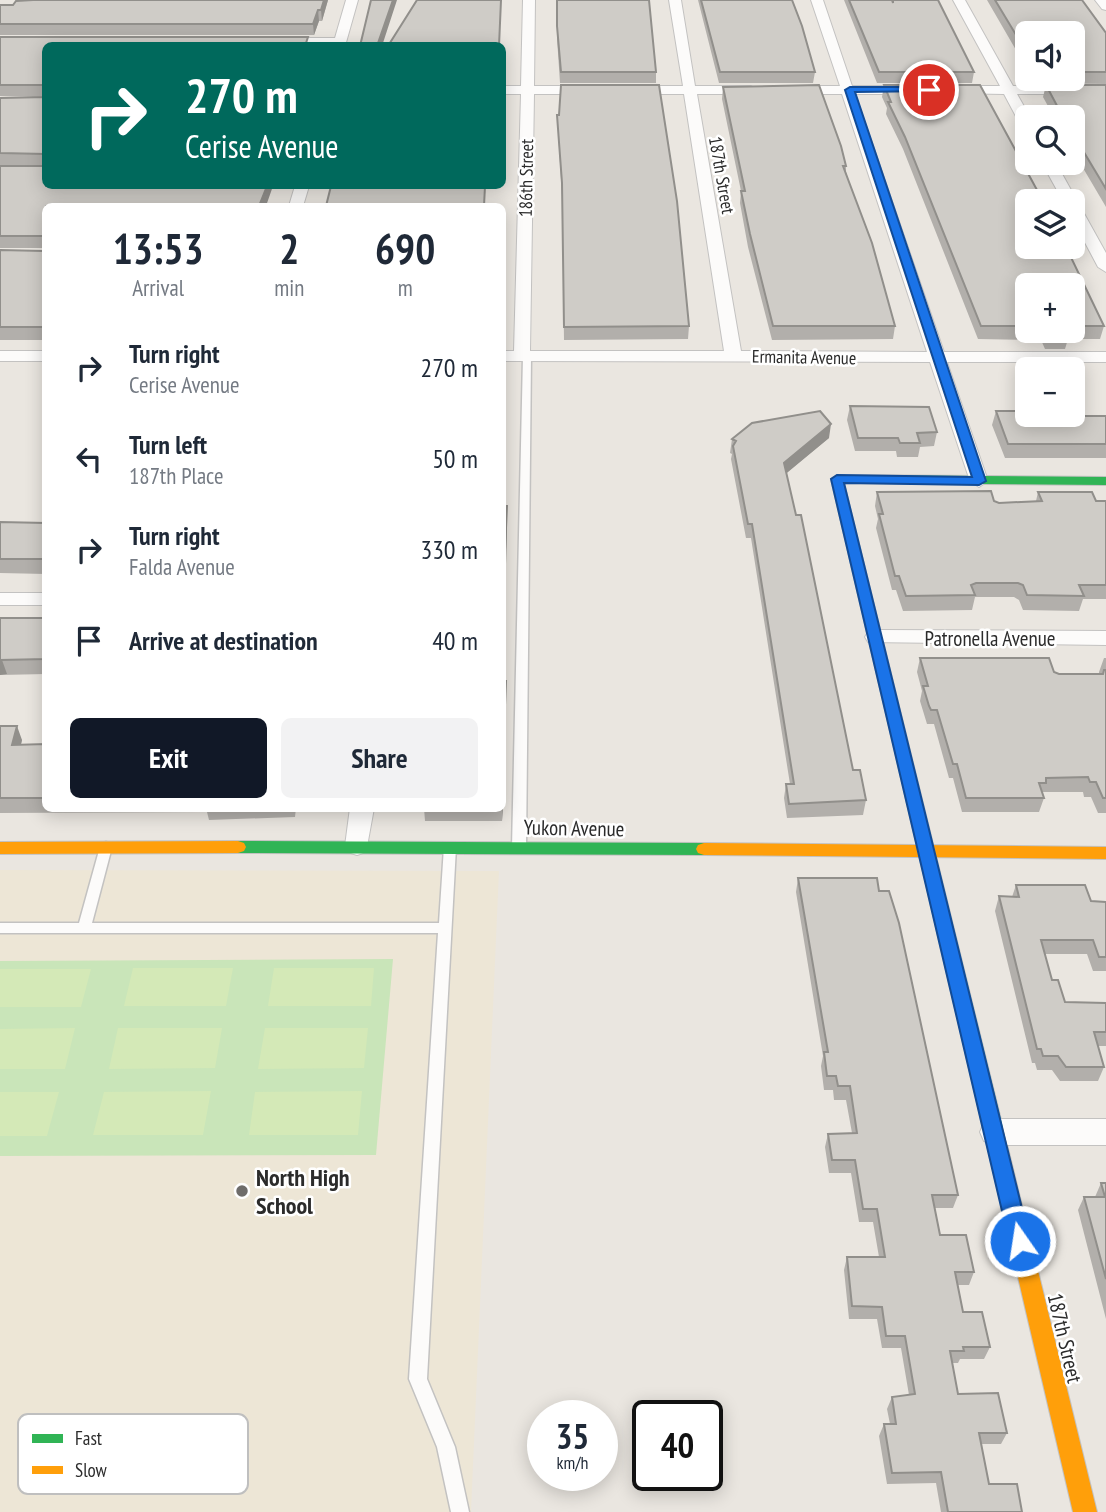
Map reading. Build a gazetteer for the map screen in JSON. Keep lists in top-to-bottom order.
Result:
{
  "streets": {
    "street": [
      "187th Street",
      "186th Street",
      "Ermanita Avenue",
      "Patronella Avenue",
      "Yukon Avenue"
    ]
  },
  "crossings": [
    ["187th Street", "Ermanita Avenue"],
    ["187th Street", "Patronella Avenue"],
    ["187th Street", "Yukon Avenue"],
    ["186th Street", "Ermanita Avenue"]
  ],
  "places": ["North High School"],
  "legend": ["Fast", "Slow"],
  "page": {
    "map_buttons": ["+", "−"],
    "turn": ["270 m", "Cerise Avenue"],
    "eta": [
      "13:53",
      "Arrival",
      "2",
      "min",
      "690",
      "m"
    ],
    "list": [
      {
        "name": "Turn right",
        "note": "Cerise Avenue",
        "value": "270 m"
      },
      {
        "name": "Turn left",
        "note": "187th Place",
        "value": "50 m"
      },
      {
        "name": "Turn right",
        "note": "Falda Avenue",
        "value": "330 m"
      },
      {
        "name": "Arrive at destination",
        "value": "40 m"
      }
    ],
    "buttons": ["Exit", "Share"],
    "speed": "35 km/h",
    "limit": "40"
  }
}
